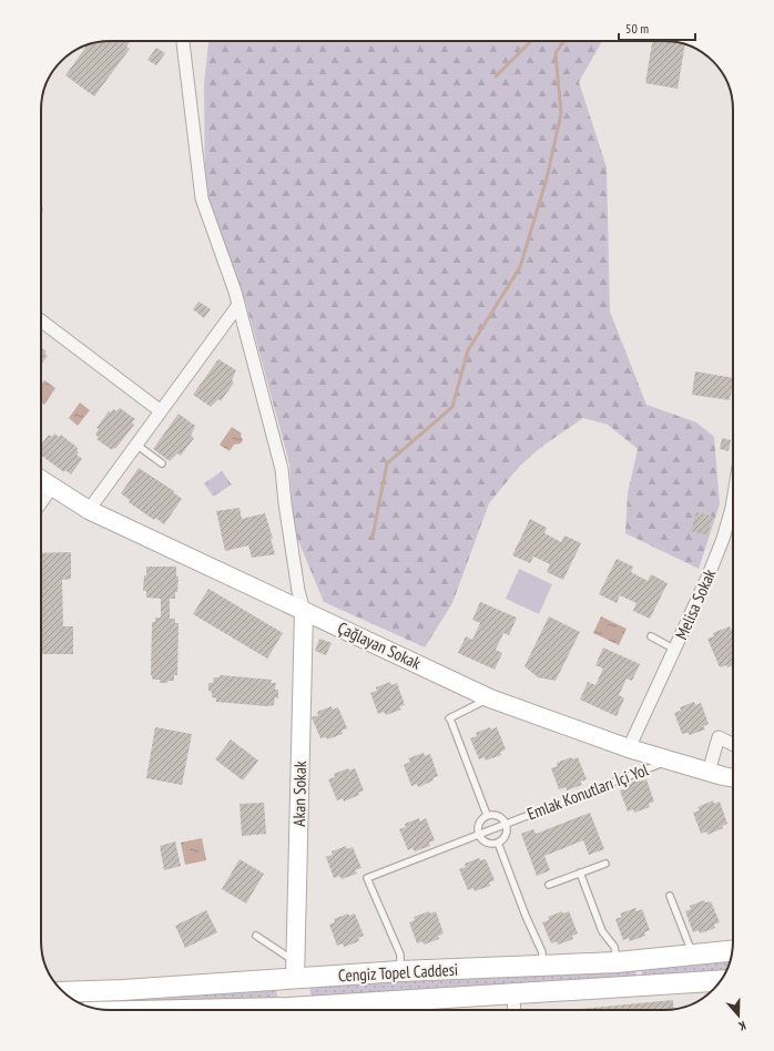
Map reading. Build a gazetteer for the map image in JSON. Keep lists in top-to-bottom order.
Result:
{
  "streets": {
    "main road": ["Cengiz Topel Caddesi"],
    "street": ["Melisa Sokak", "Çağlayan Sokak", "Akan Sokak"],
    "lane": ["Emlak Konutları İçi Yol"]
  },
  "crossings": [
    ["Melisa Sokak", "Çağlayan Sokak"],
    ["Çağlayan Sokak", "Emlak Konutları İçi Yol"],
    ["Çağlayan Sokak", "Akan Sokak"],
    ["Emlak Konutları İçi Yol", "Cengiz Topel Caddesi"],
    ["Akan Sokak", "Cengiz Topel Caddesi"]
  ],
  "scale_bar": "50 m",
  "north": "bottom"
}
